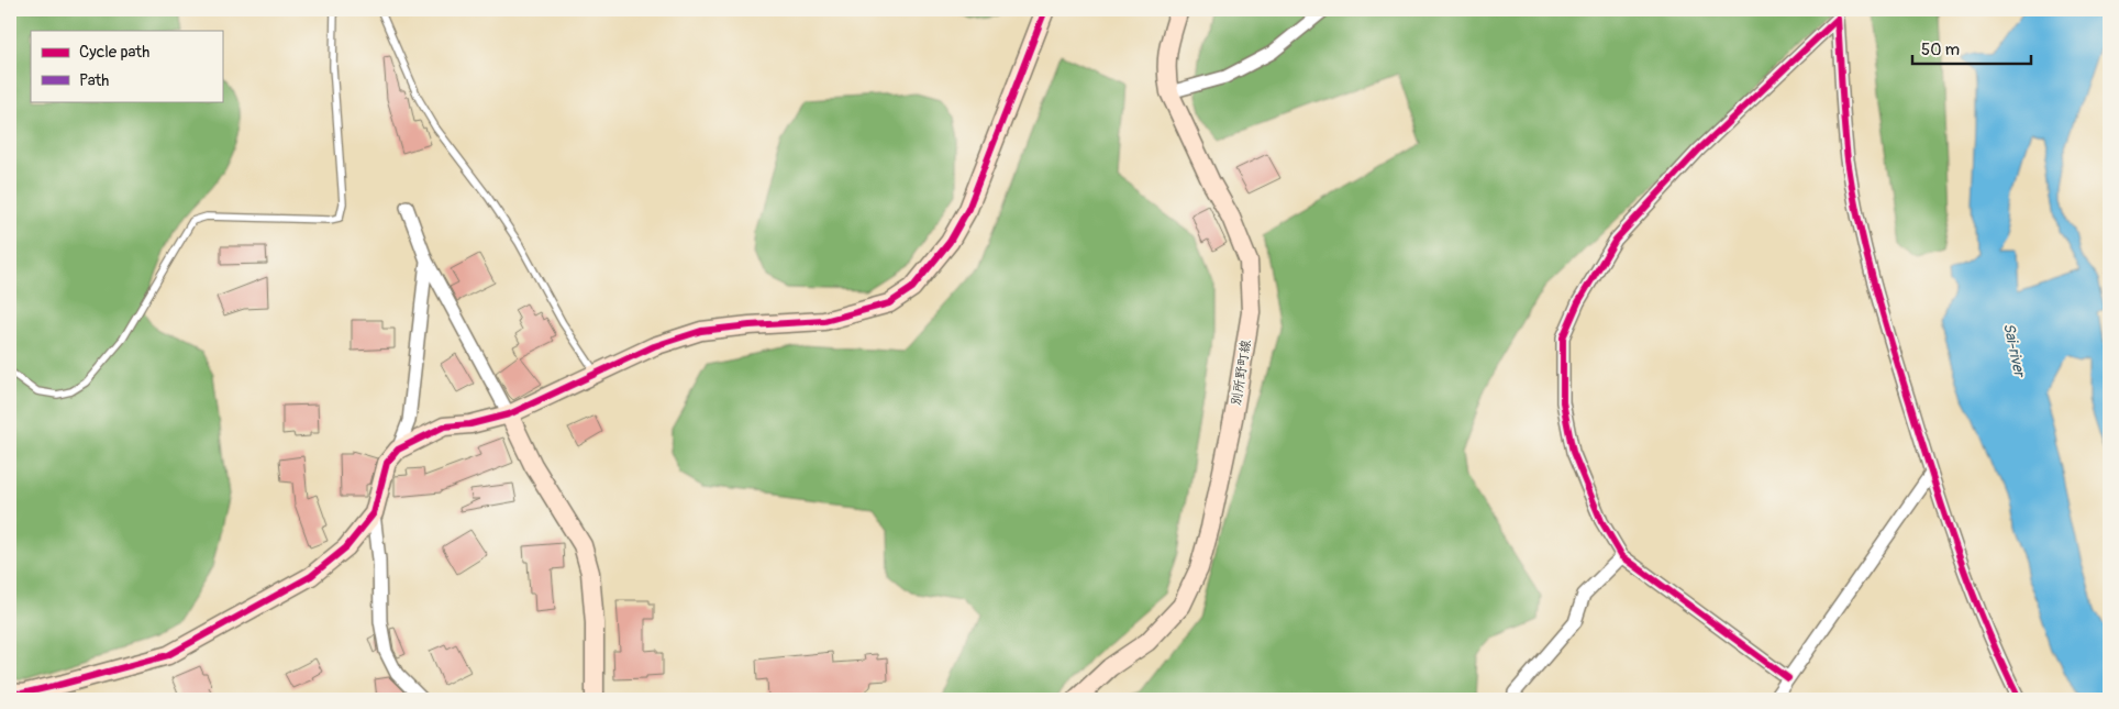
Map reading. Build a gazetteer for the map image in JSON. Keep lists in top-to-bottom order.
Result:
{
  "streets": {
    "street": ["別所野町線"]
  },
  "water": ["Sai-river"],
  "legend": ["Cycle path", "Path"],
  "scale_bar": "50 m"
}
